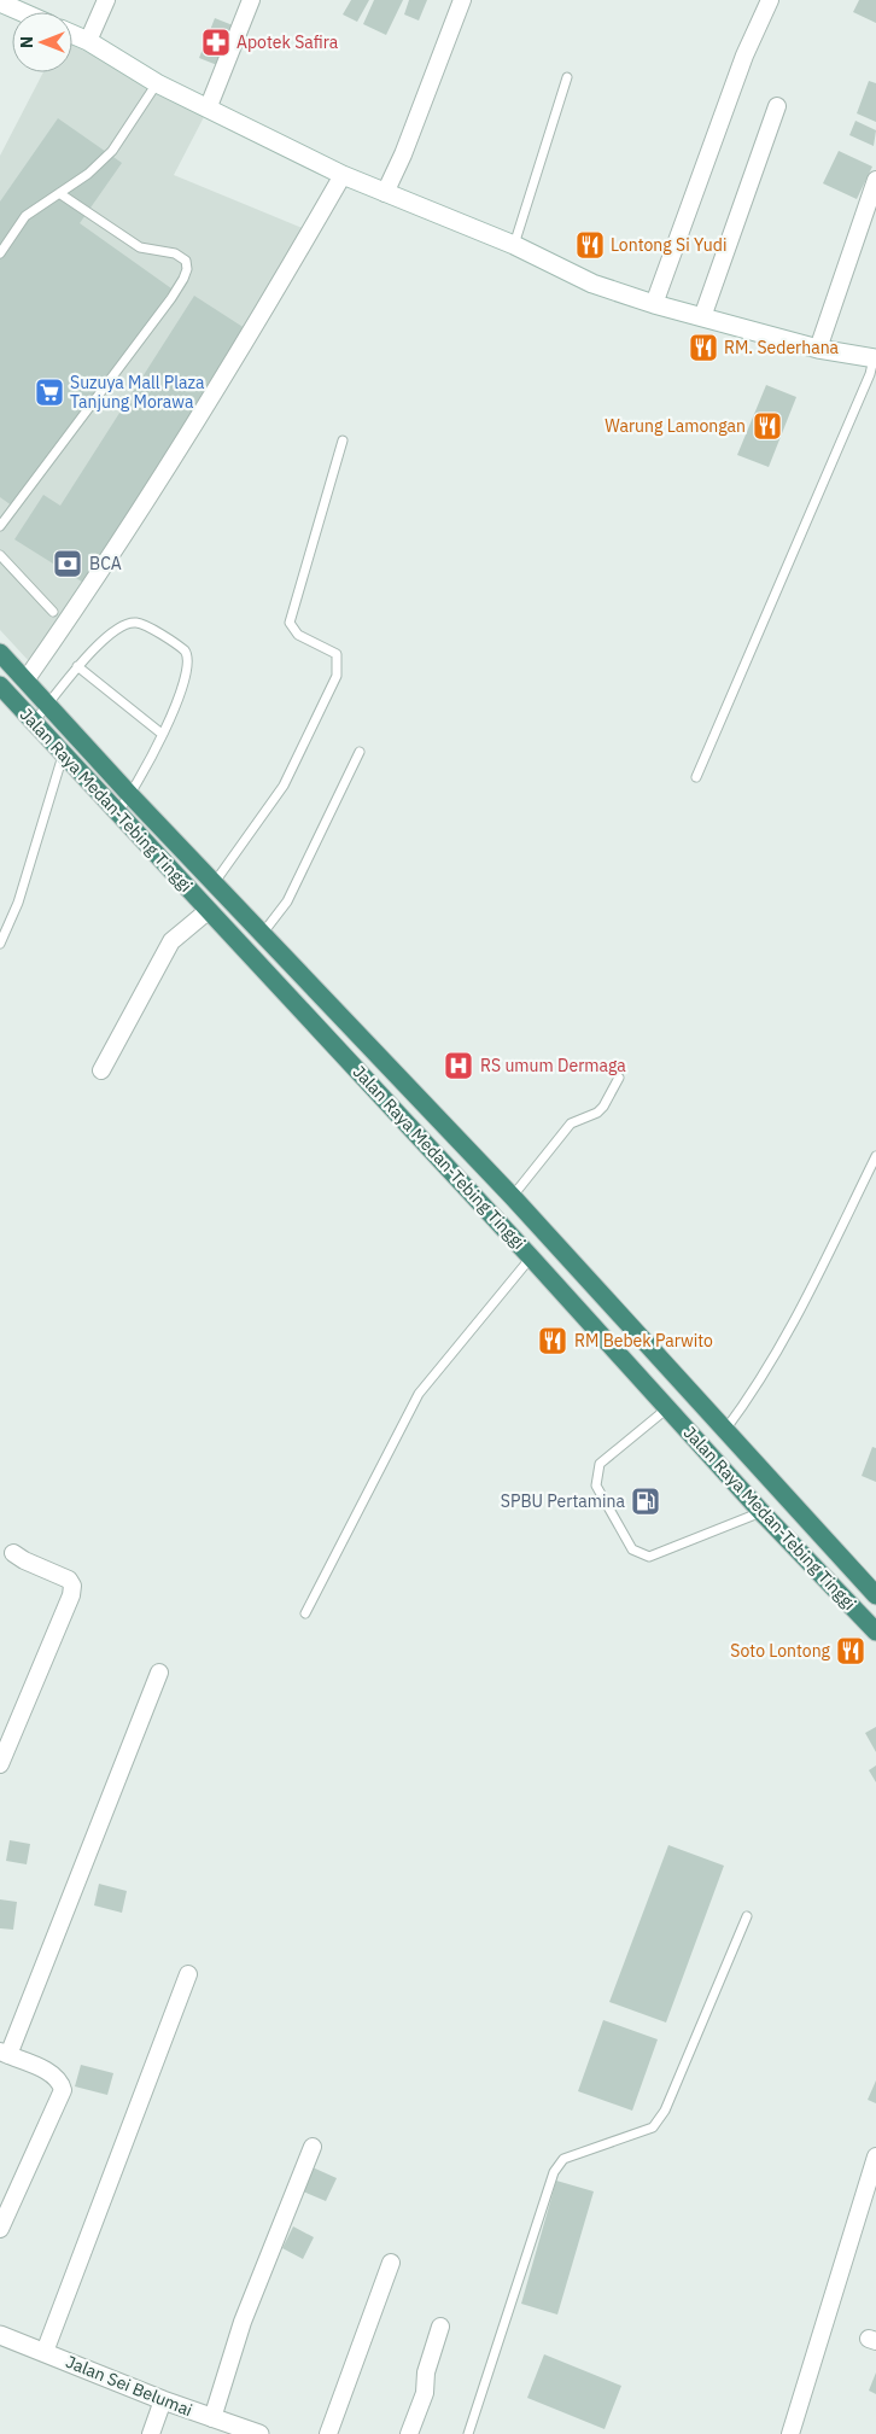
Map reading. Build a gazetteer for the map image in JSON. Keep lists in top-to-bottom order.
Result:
{
  "streets": {
    "highway": ["Jalan Raya Medan-Tebing Tinggi"],
    "main road": ["Jalan Sei Belumai"]
  },
  "places": {
    "pharmacy": ["Apotek Safira"],
    "restaurant": [
      "Lontong Si Yudi",
      "RM. Sederhana",
      "Warung Lamongan",
      "RM Bebek Parwito",
      "Soto Lontong"
    ],
    "supermarket": ["Suzuya Mall Plaza Tanjung Morawa"],
    "bank": ["BCA"],
    "hospital": ["RS umum Dermaga"],
    "fuel station": ["SPBU Pertamina"]
  },
  "north": "left"
}
